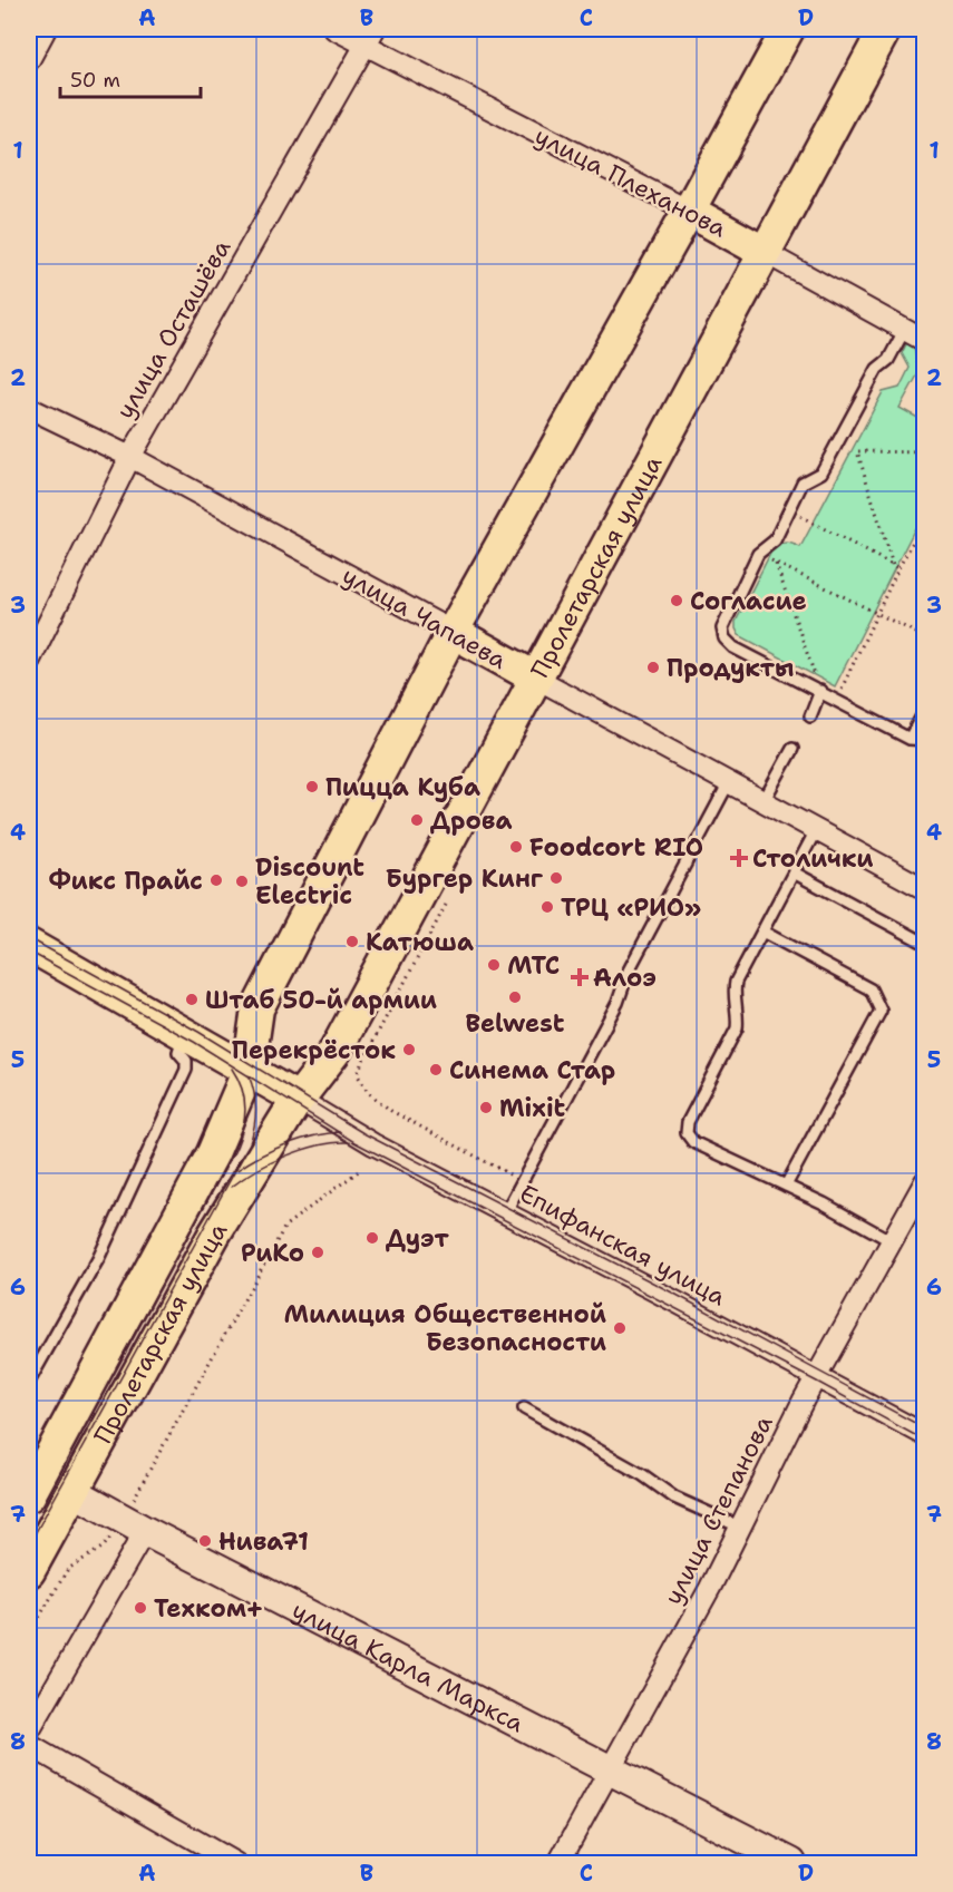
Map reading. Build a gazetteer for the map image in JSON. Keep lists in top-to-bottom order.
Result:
{
  "streets": {
    "main road": [
      "улица Плеханова",
      "Пролетарская улица",
      "улица Чапаева",
      "улица Карла Маркса"
    ],
    "street": ["улица Осташёва", "Епифанская улица", "улица Степанова"]
  },
  "crossings": [
    ["улица Плеханова", "улица Осташёва"],
    ["улица Плеханова", "Пролетарская улица"],
    ["улица Осташёва", "улица Чапаева"],
    ["Пролетарская улица", "улица Чапаева"],
    ["Пролетарская улица", "Епифанская улица"],
    ["Пролетарская улица", "улица Карла Маркса"],
    ["Епифанская улица", "улица Степанова"],
    ["улица Степанова", "улица Карла Маркса"]
  ],
  "places": {
    "other": [
      "Согласие",
      "Продукты",
      "Пицца Куба",
      "Дрова",
      "Foodcort RIO",
      "Бургер Кинг",
      "Фикс Прайс",
      "Discount Electric",
      "ТРЦ «РИО»",
      "Катюша",
      "МТС",
      "Belwest",
      "Штаб 50-й армии",
      "Перекрёсток",
      "Синема Стар",
      "Mixit",
      "Дуэт",
      "РиКо",
      "Милиция Общественной Безопасности",
      "Нива71",
      "Техком+"
    ],
    "health": ["Столички", "Алоэ"]
  },
  "scale_bar": "50 m",
  "grid": {
    "columns": [
      "A",
      "B",
      "C",
      "D"
    ],
    "rows": [
      "1",
      "2",
      "3",
      "4",
      "5",
      "6",
      "7",
      "8"
    ]
  }
}
